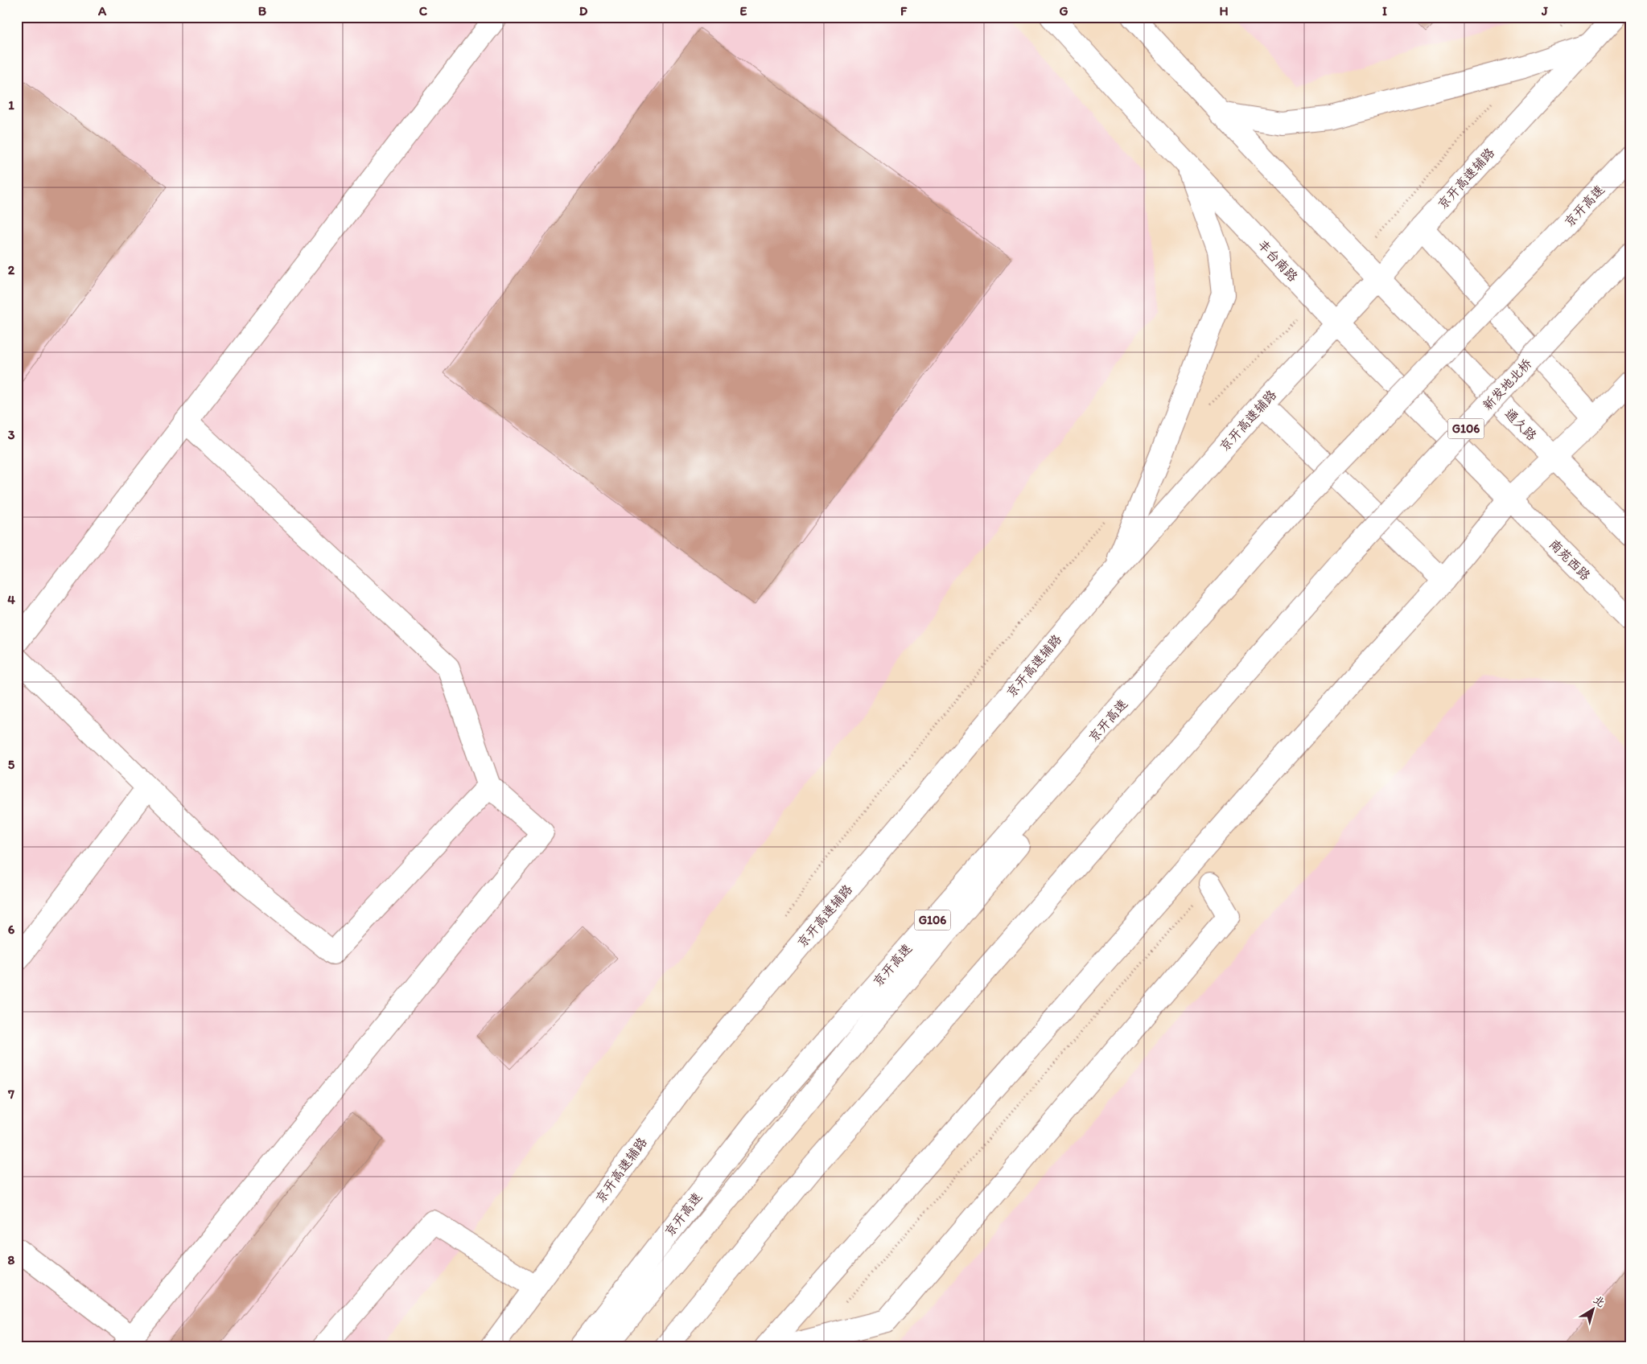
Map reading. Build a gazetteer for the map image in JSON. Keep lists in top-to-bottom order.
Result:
{
  "streets": {
    "main road": [
      "京开高速辅路",
      "京开高速",
      "丰台南路",
      "新发地北桥",
      "通久路",
      "G106",
      "南苑西路"
    ]
  },
  "crossings": [
    ["京开高速辅路", "丰台南路"],
    ["京开高速辅路", "通久路"],
    ["丰台南路", "南苑西路"],
    ["新发地北桥", "G106"]
  ],
  "north": "top right",
  "grid": {
    "columns": [
      "A",
      "B",
      "C",
      "D",
      "E",
      "F",
      "G",
      "H",
      "I",
      "J"
    ],
    "rows": [
      "1",
      "2",
      "3",
      "4",
      "5",
      "6",
      "7",
      "8"
    ]
  }
}
